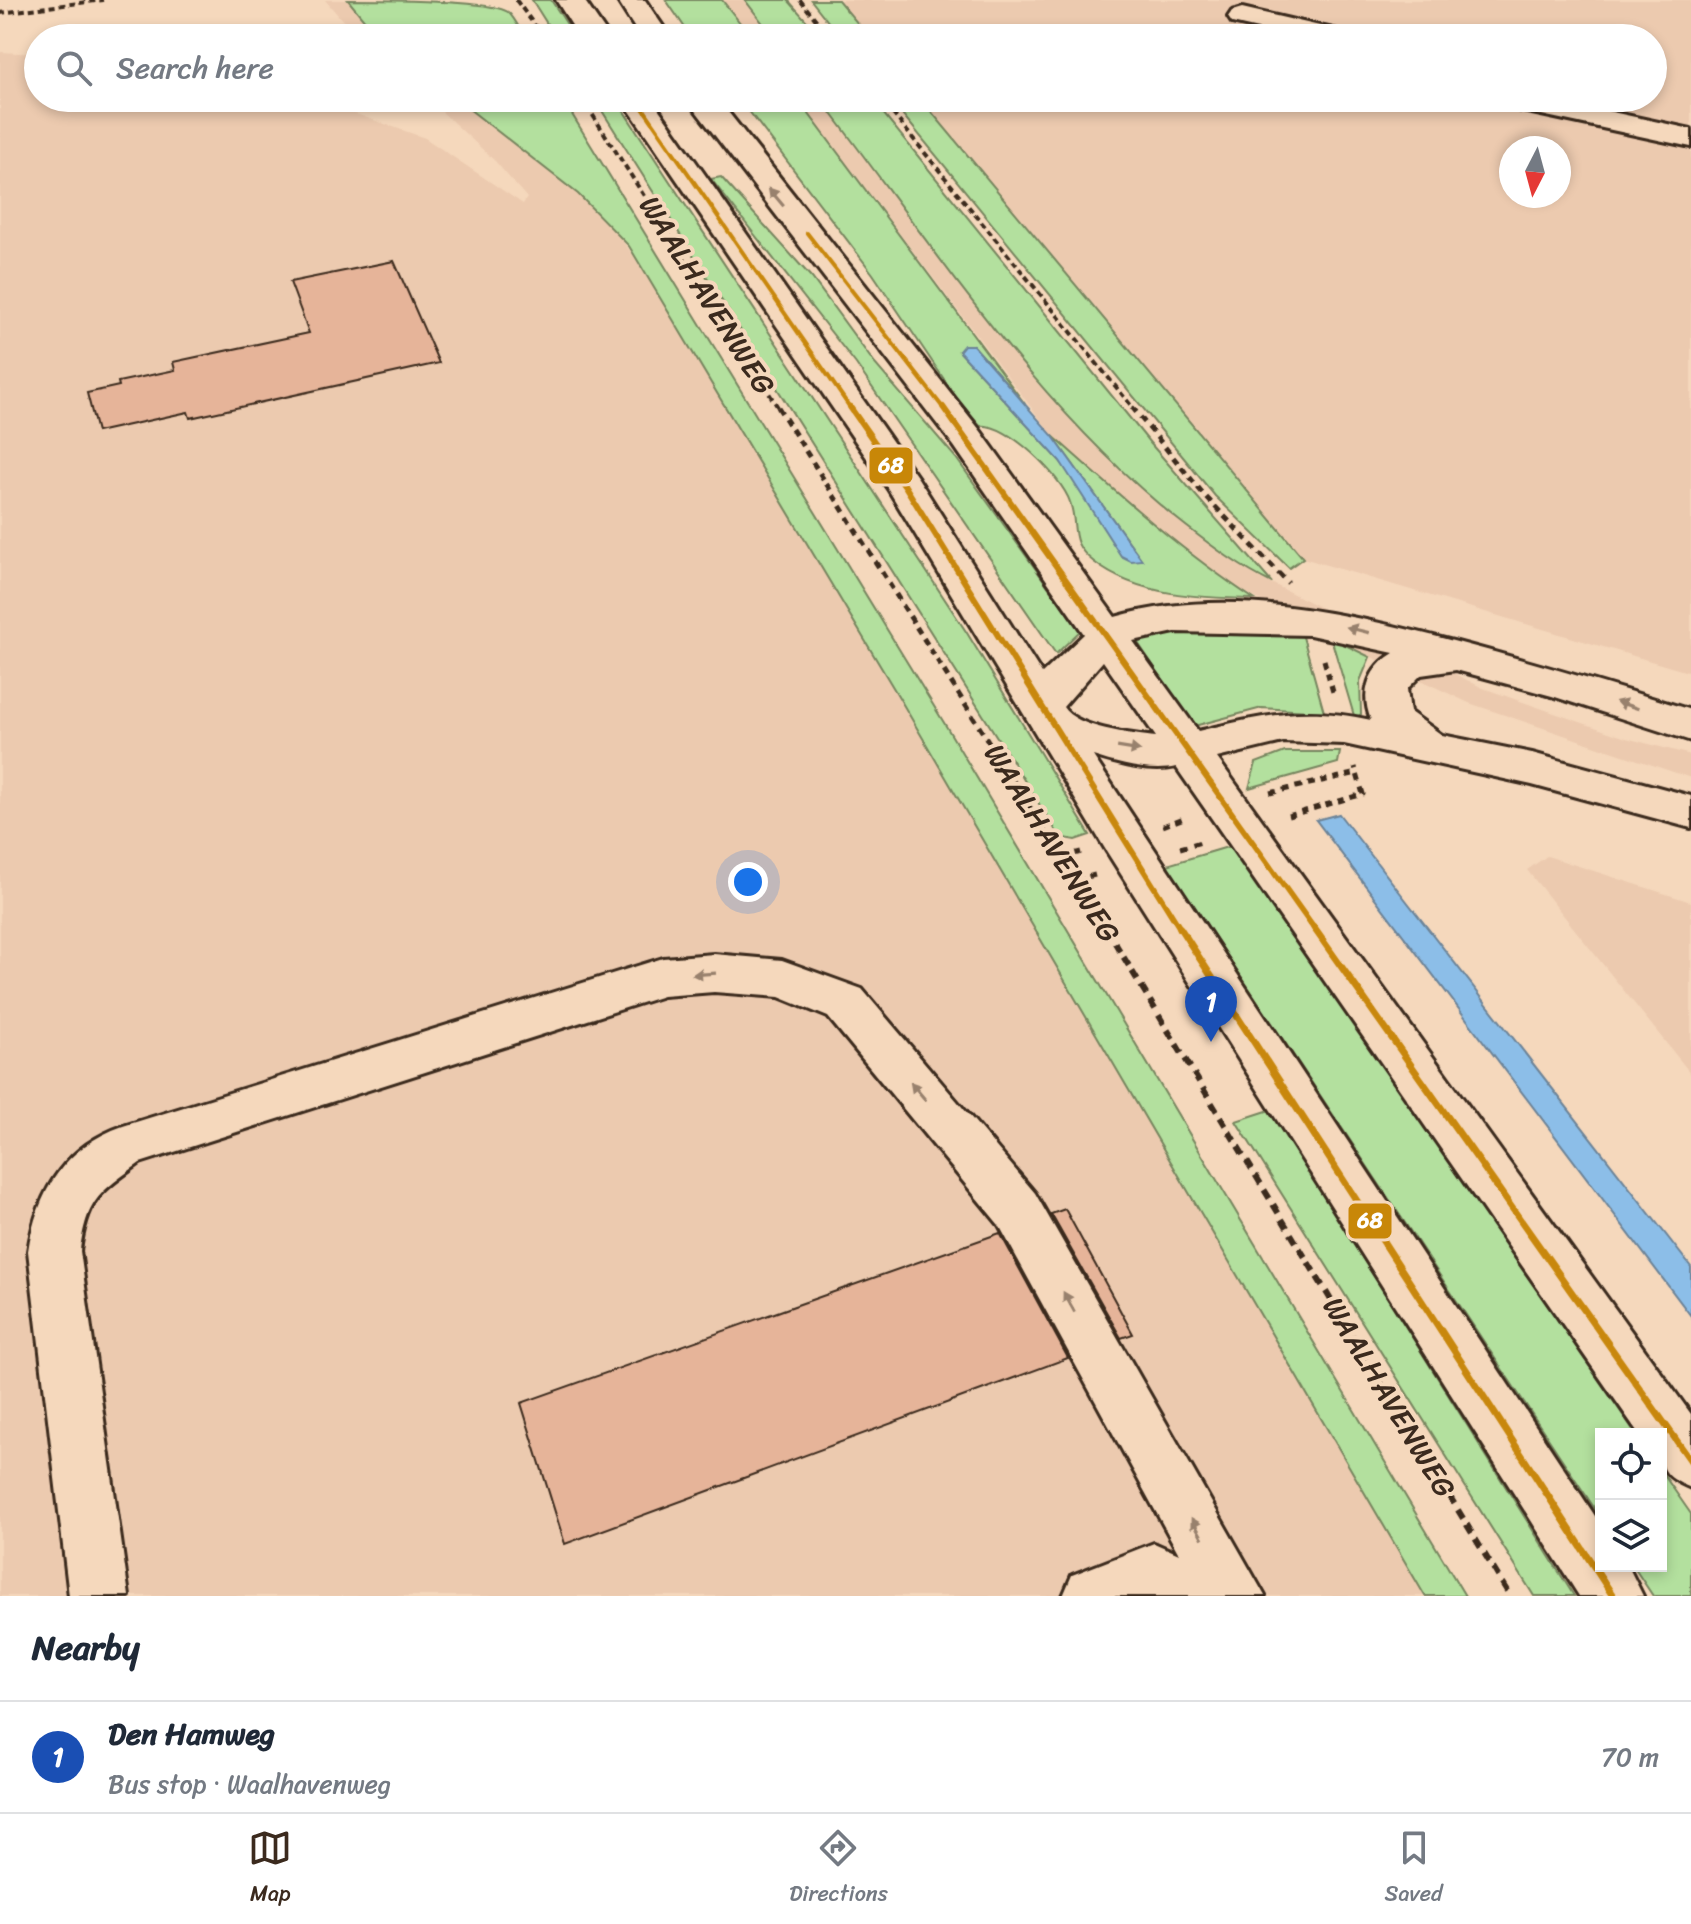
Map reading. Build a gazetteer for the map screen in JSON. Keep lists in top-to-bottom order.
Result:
{
  "streets": {
    "street": ["WAALHAVENWEG"]
  },
  "lines": ["transit line 68"],
  "north": "bottom",
  "page": {
    "search": "Search here",
    "pins": "1",
    "heading": "Nearby",
    "list": [
      {
        "mark": "1",
        "name": "Den Hamweg",
        "note": "Bus stop · Waalhavenweg",
        "value": "70 m"
      }
    ],
    "nav": ["Map", "Directions", "Saved"]
  }
}
